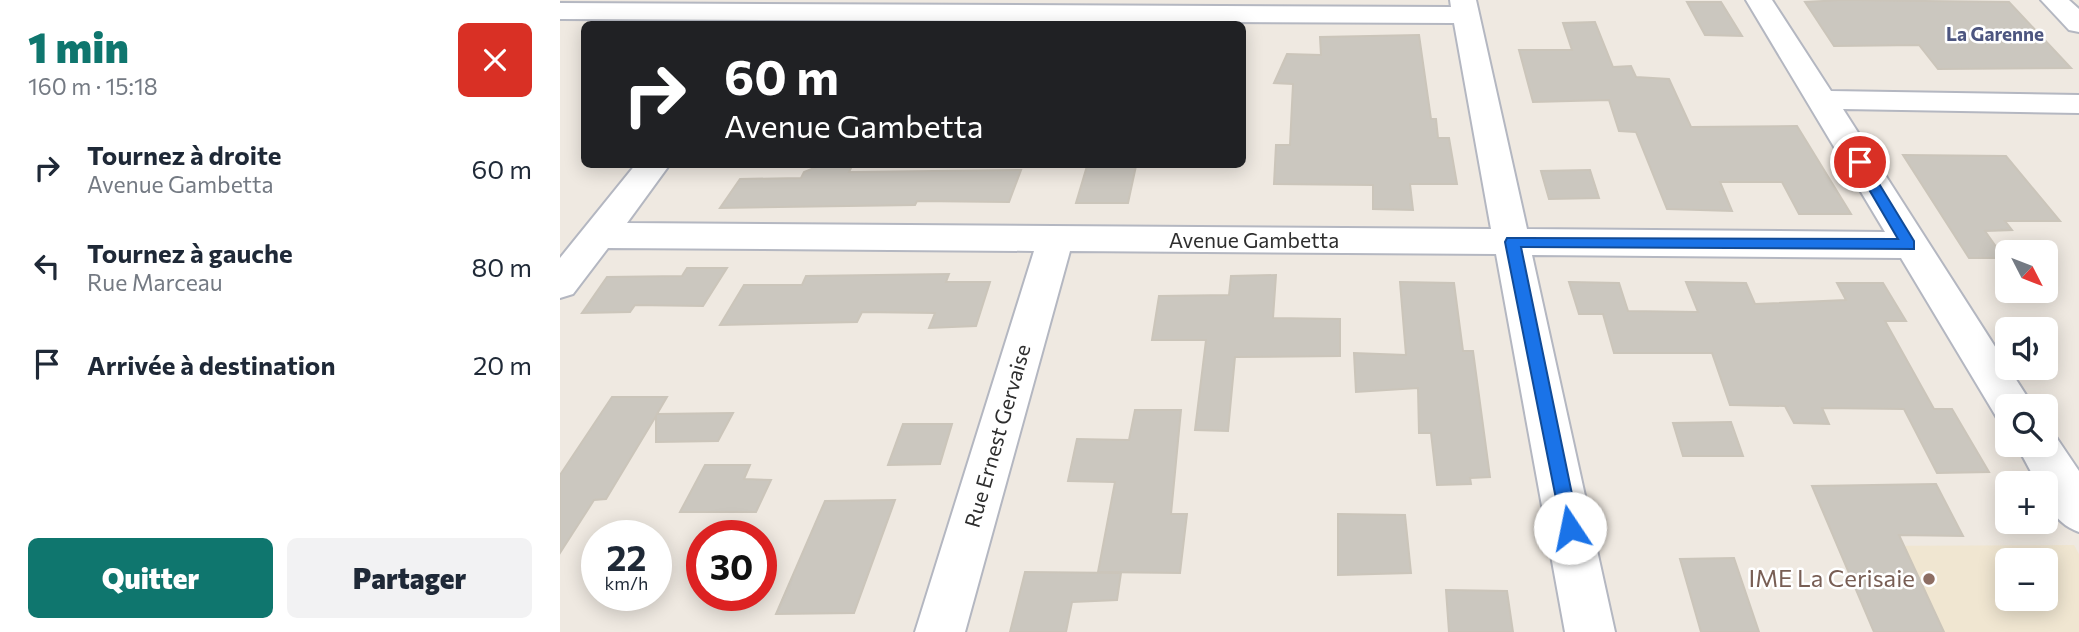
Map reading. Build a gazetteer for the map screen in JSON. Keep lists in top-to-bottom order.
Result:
{
  "streets": {
    "street": ["Avenue Gambetta", "Rue Ernest Gervaise"]
  },
  "crossings": [
    ["Avenue Gambetta", "Rue Ernest Gervaise"]
  ],
  "districts": ["La Garenne"],
  "places": ["IME La Cerisaie"],
  "north": "bottom right",
  "page": {
    "heading": ["1 min", "160 m · 15:18"],
    "turn": ["60 m", "Avenue Gambetta"],
    "list": [
      {
        "name": "Tournez à droite",
        "note": "Avenue Gambetta",
        "value": "60 m"
      },
      {
        "name": "Tournez à gauche",
        "note": "Rue Marceau",
        "value": "80 m"
      },
      {
        "name": "Arrivée à destination",
        "value": "20 m"
      }
    ],
    "map_buttons": ["+", "−"],
    "speed": "22 km/h",
    "limit": "30",
    "buttons": ["Quitter", "Partager"]
  }
}
